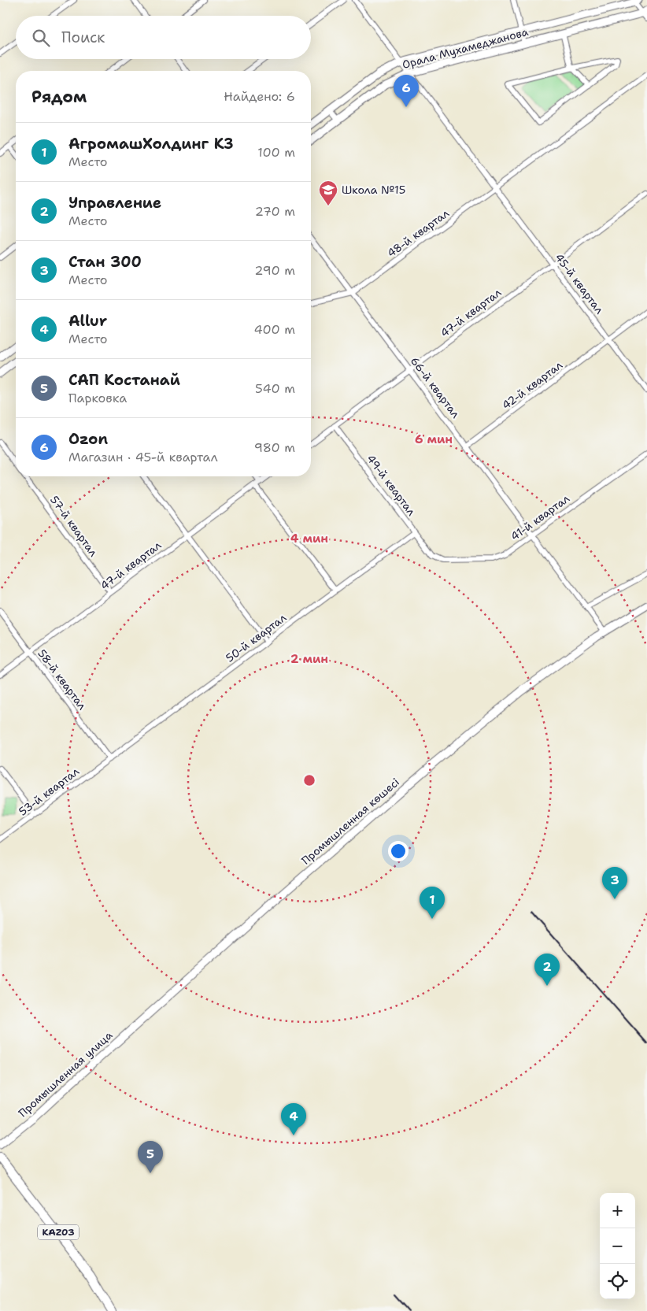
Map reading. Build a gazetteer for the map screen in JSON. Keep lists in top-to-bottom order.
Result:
{
  "streets": {
    "main road": ["KАZ03"],
    "street": [
      "Орала Мухамеджанова",
      "48-й квартал",
      "45-й квартал",
      "47-й квартал",
      "42-й квартал",
      "66-й квартал",
      "49-й квартал",
      "41-й квартал",
      "57-й квартал",
      "50-й квартал",
      "58-й квартал",
      "53-й квартал",
      "Промышленная көшесі",
      "Промышленная улица"
    ]
  },
  "crossings": [
    ["Орала Мухамеджанова", "45-й квартал"],
    ["48-й квартал", "45-й квартал"],
    ["48-й квартал", "66-й квартал"],
    ["45-й квартал", "47-й квартал"],
    ["45-й квартал", "42-й квартал"],
    ["47-й квартал", "66-й квартал"],
    ["47-й квартал", "49-й квартал"],
    ["47-й квартал", "57-й квартал"],
    ["47-й квартал", "58-й квартал"],
    ["42-й квартал", "66-й квартал"],
    ["66-й квартал", "41-й квартал"],
    ["66-й квартал", "Промышленная көшесі"],
    ["49-й квартал", "41-й квартал"],
    ["49-й квартал", "50-й квартал"],
    ["50-й квартал", "58-й квартал"],
    ["50-й квартал", "53-й квартал"],
    ["58-й квартал", "53-й квартал"],
    ["Промышленная көшесі", "Промышленная улица"]
  ],
  "places": {
    "school or university": ["Школа №15"]
  },
  "page": {
    "search": "Поиск",
    "heading": ["Рядом", "Найдено: 6"],
    "pins": [
      "6",
      "3",
      "1",
      "2",
      "4",
      "5"
    ],
    "list": [
      {
        "mark": "1",
        "name": "АгромашХолдинг КЗ",
        "note": "Место",
        "value": "100 m"
      },
      {
        "mark": "2",
        "name": "Управление",
        "note": "Место",
        "value": "270 m"
      },
      {
        "mark": "3",
        "name": "Стан 300",
        "note": "Место",
        "value": "290 m"
      },
      {
        "mark": "4",
        "name": "Allur",
        "note": "Место",
        "value": "400 m"
      },
      {
        "mark": "5",
        "name": "САП Костанай",
        "note": "Парковка",
        "value": "540 m"
      },
      {
        "mark": "6",
        "name": "Ozon",
        "note": "Магазин · 45-й квартал",
        "value": "980 m"
      }
    ],
    "map_buttons": ["+", "−"]
  },
  "rings": ["6 мин", "4 мин", "2 мин"]
}
